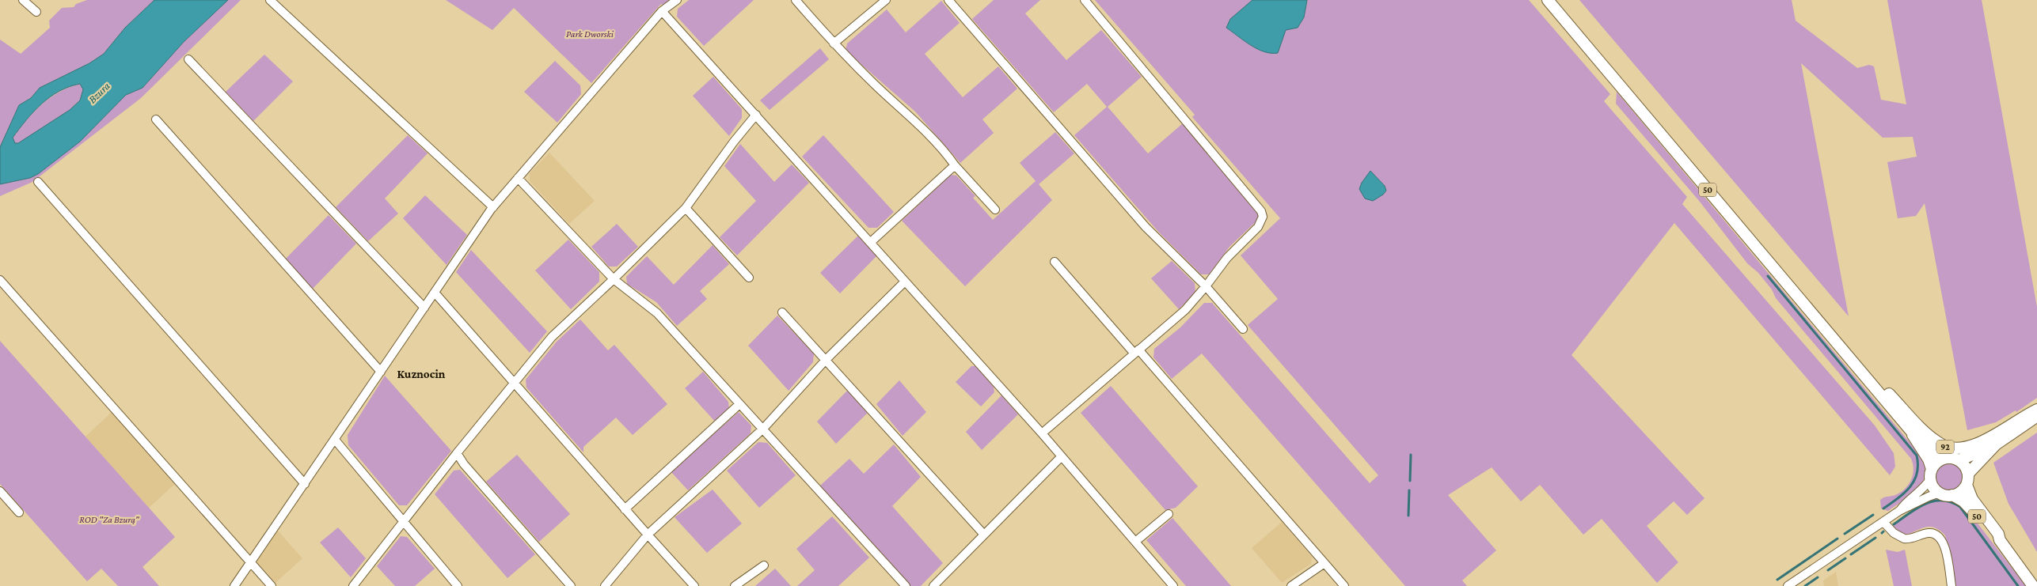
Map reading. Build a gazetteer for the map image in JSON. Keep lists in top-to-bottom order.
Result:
{
  "streets": {
    "main road": ["50", "92"]
  },
  "crossings": [
    ["50", "92"]
  ],
  "districts": ["Kuznocin"],
  "water": ["Bzura"],
  "parks": ["Park Dworski", "ROD \"Za Bzurą\""]
}
